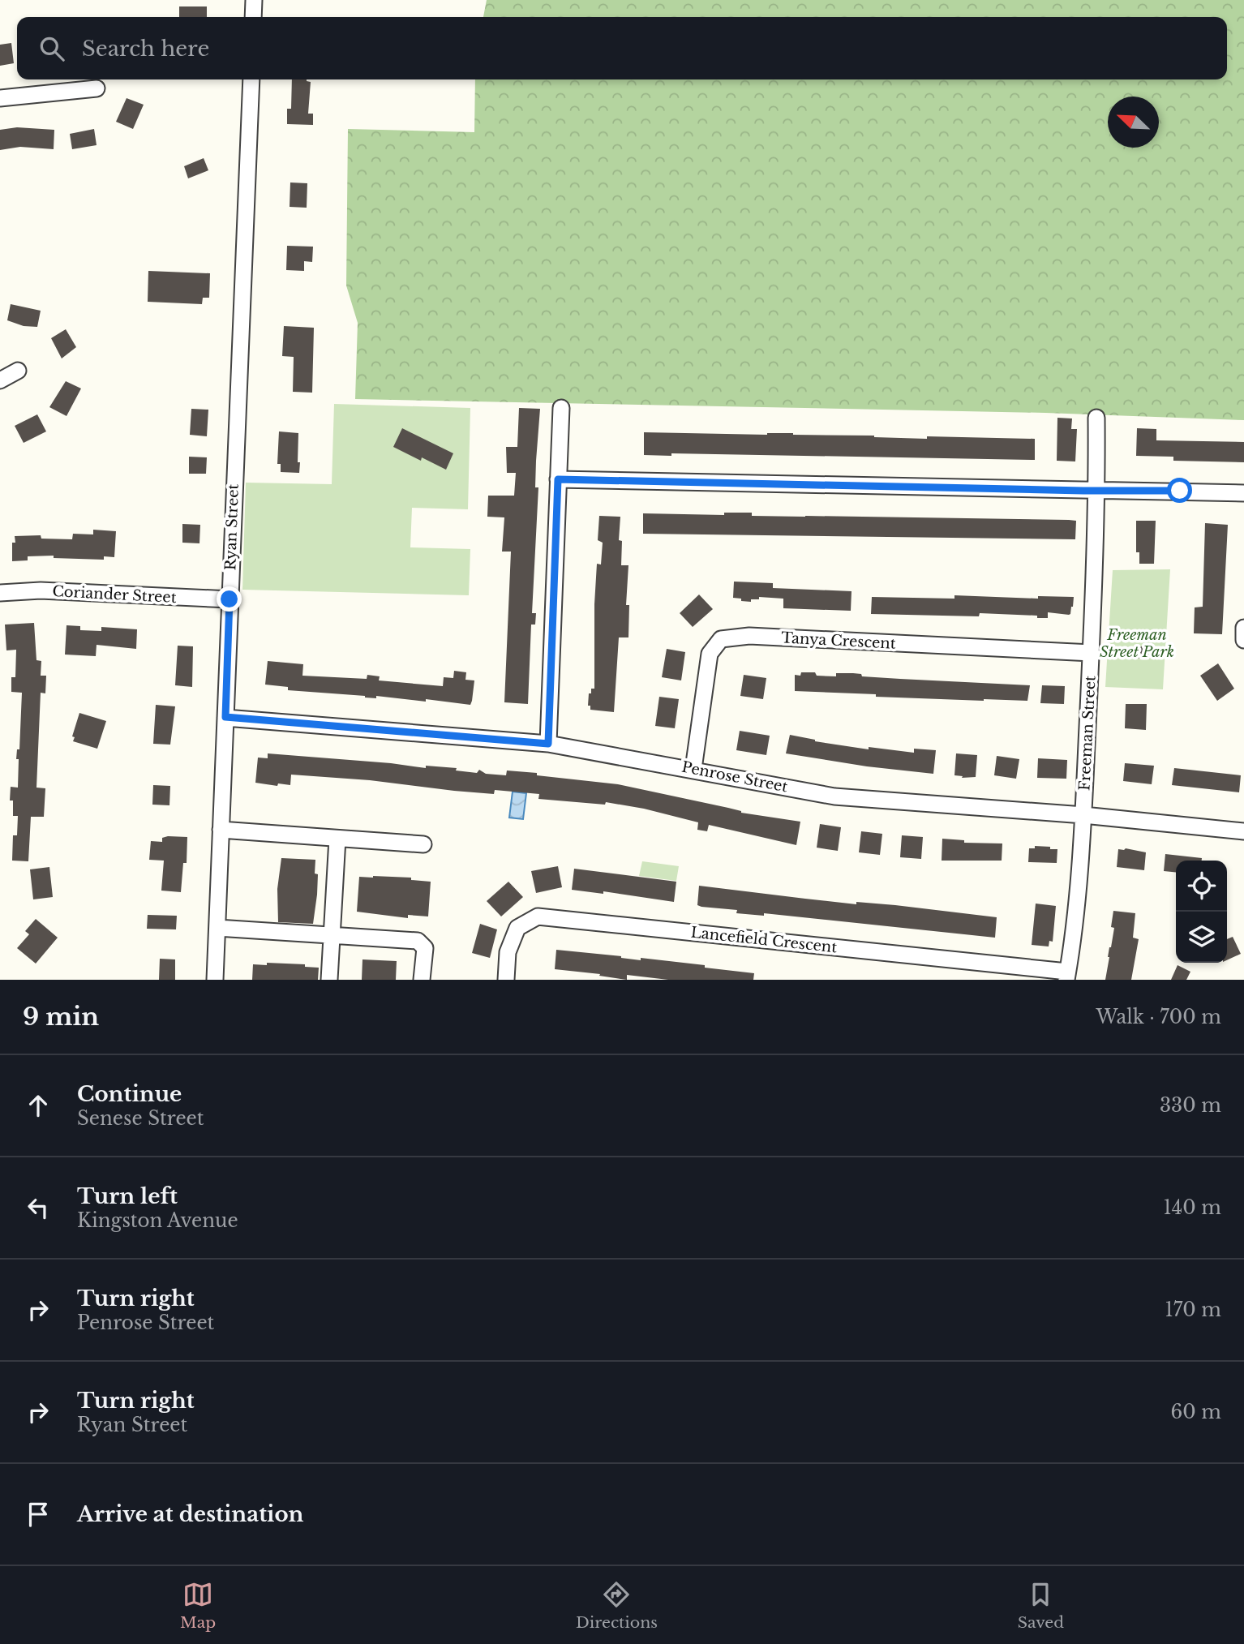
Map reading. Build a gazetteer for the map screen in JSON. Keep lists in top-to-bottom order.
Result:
{
  "streets": {
    "street": [
      "Ryan Street",
      "Coriander Street",
      "Tanya Crescent",
      "Freeman Street",
      "Penrose Street",
      "Lancefield Crescent"
    ]
  },
  "crossings": [
    ["Ryan Street", "Coriander Street"],
    ["Ryan Street", "Penrose Street"],
    ["Tanya Crescent", "Freeman Street"],
    ["Tanya Crescent", "Penrose Street"],
    ["Freeman Street", "Penrose Street"],
    ["Freeman Street", "Lancefield Crescent"]
  ],
  "parks": ["Freeman Street Park"],
  "north": "top left",
  "page": {
    "search": "Search here",
    "heading": ["9 min", "Walk · 700 m"],
    "list": [
      ["Continue", "Senese Street", "330 m"],
      ["Turn left", "Kingston Avenue", "140 m"],
      ["Turn right", "Penrose Street", "170 m"],
      ["Turn right", "Ryan Street", "60 m"],
      "Arrive at destination"
    ],
    "nav": ["Map", "Directions", "Saved"]
  }
}
